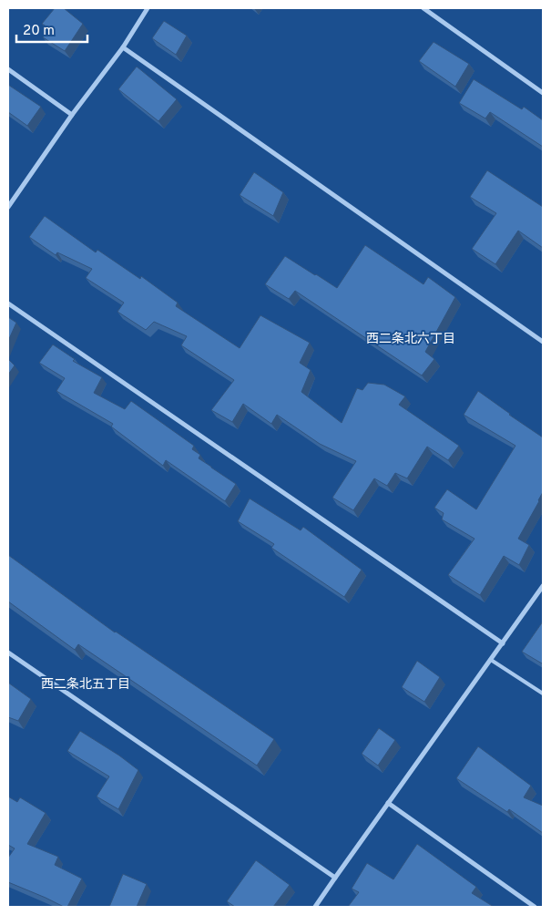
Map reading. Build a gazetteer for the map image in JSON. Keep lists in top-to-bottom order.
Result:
{
  "districts": ["西二条北六丁目", "西二条北五丁目"],
  "scale_bar": "20 m"
}
